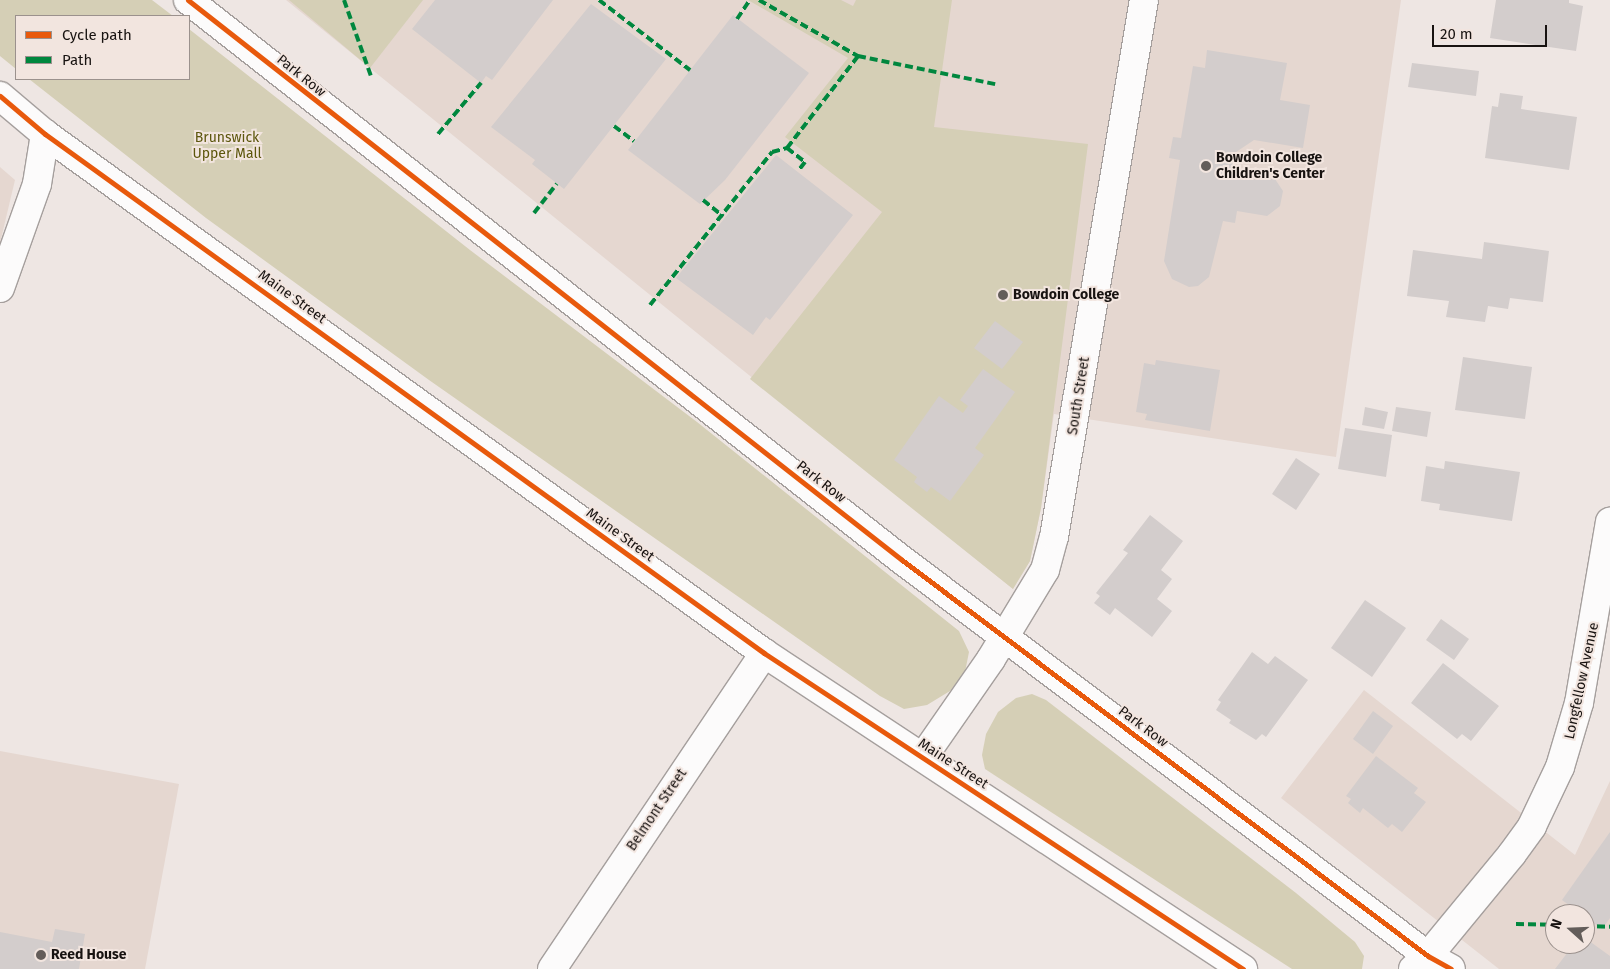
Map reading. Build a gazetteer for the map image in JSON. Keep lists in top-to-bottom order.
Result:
{
  "streets": {
    "street": [
      "Park Row",
      "Maine Street",
      "South Street",
      "Longfellow Avenue",
      "Belmont Street"
    ]
  },
  "crossings": [
    ["Park Row", "South Street"],
    ["Park Row", "Longfellow Avenue"],
    ["Maine Street", "South Street"],
    ["Maine Street", "Belmont Street"]
  ],
  "parks": ["Brunswick Upper Mall"],
  "places": ["Bowdoin College Children's Center", "Bowdoin College", "Reed House"],
  "legend": ["Cycle path", "Path"],
  "scale_bar": "20 m",
  "north": "left"
}
